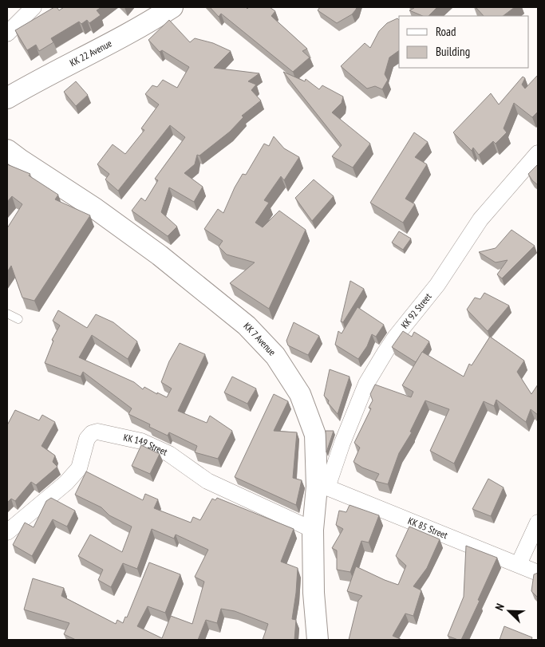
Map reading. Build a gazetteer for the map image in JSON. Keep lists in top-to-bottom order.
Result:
{
  "streets": {
    "street": [
      "KK 22 Avenue",
      "KK 92 Street",
      "KK 7 Avenue",
      "KK 149 Street",
      "KK 85 Street"
    ]
  },
  "crossings": [
    ["KK 92 Street", "KK 7 Avenue"],
    ["KK 92 Street", "KK 85 Street"],
    ["KK 7 Avenue", "KK 149 Street"],
    ["KK 7 Avenue", "KK 85 Street"]
  ],
  "legend": ["Road", "Building"],
  "north": "top left"
}
